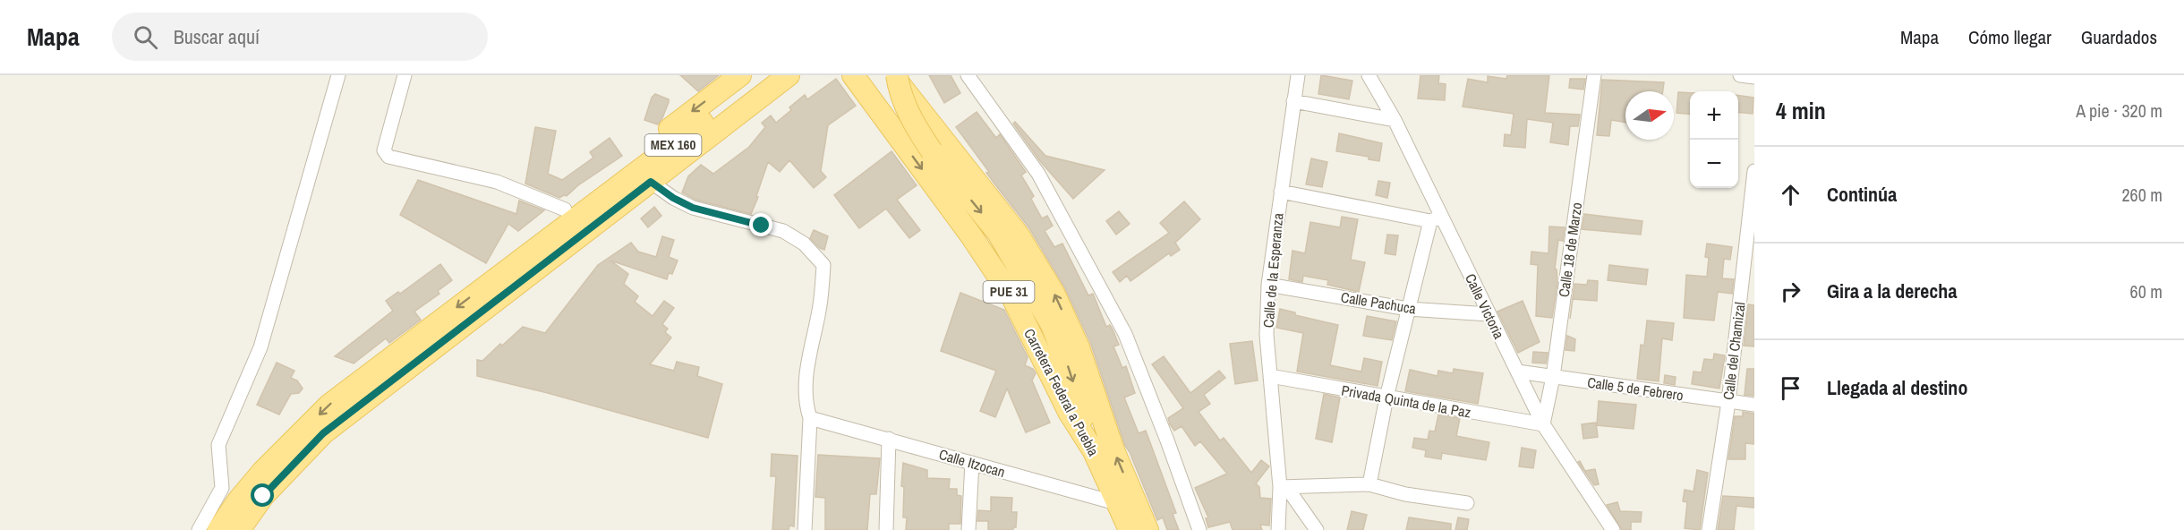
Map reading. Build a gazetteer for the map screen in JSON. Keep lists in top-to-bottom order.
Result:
{
  "streets": {
    "main road": ["MEX 160", "PUE 31", "Carretera Federal a Puebla"],
    "street": [
      "Calle 18 de Marzo",
      "Calle de la Esperanza",
      "Calle Pachuca",
      "Calle Victoria",
      "Calle del Chamizal",
      "Calle 5 de Febrero",
      "Privada Quinta de la Paz",
      "Calle Itzocan"
    ]
  },
  "crossings": [
    ["Calle 18 de Marzo", "Calle Victoria"],
    ["Calle 18 de Marzo", "Calle 5 de Febrero"],
    ["Calle 18 de Marzo", "Privada Quinta de la Paz"],
    ["Calle de la Esperanza", "Calle Pachuca"],
    ["Calle de la Esperanza", "Privada Quinta de la Paz"],
    ["Calle Pachuca", "Calle Victoria"],
    ["Calle Victoria", "Calle 5 de Febrero"],
    ["Calle Victoria", "Privada Quinta de la Paz"],
    ["Calle del Chamizal", "Calle 5 de Febrero"],
    ["Carretera Federal a Puebla", "Calle Itzocan"]
  ],
  "north": "right",
  "page": {
    "header": "Mapa",
    "search": "Buscar aquí",
    "nav": ["Mapa", "Cómo llegar", "Guardados"],
    "heading": ["4 min", "A pie · 320 m"],
    "map_buttons": ["+", "−"],
    "list": [
      ["Continúa", "260 m"],
      ["Gira a la derecha", "60 m"],
      "Llegada al destino"
    ]
  }
}
